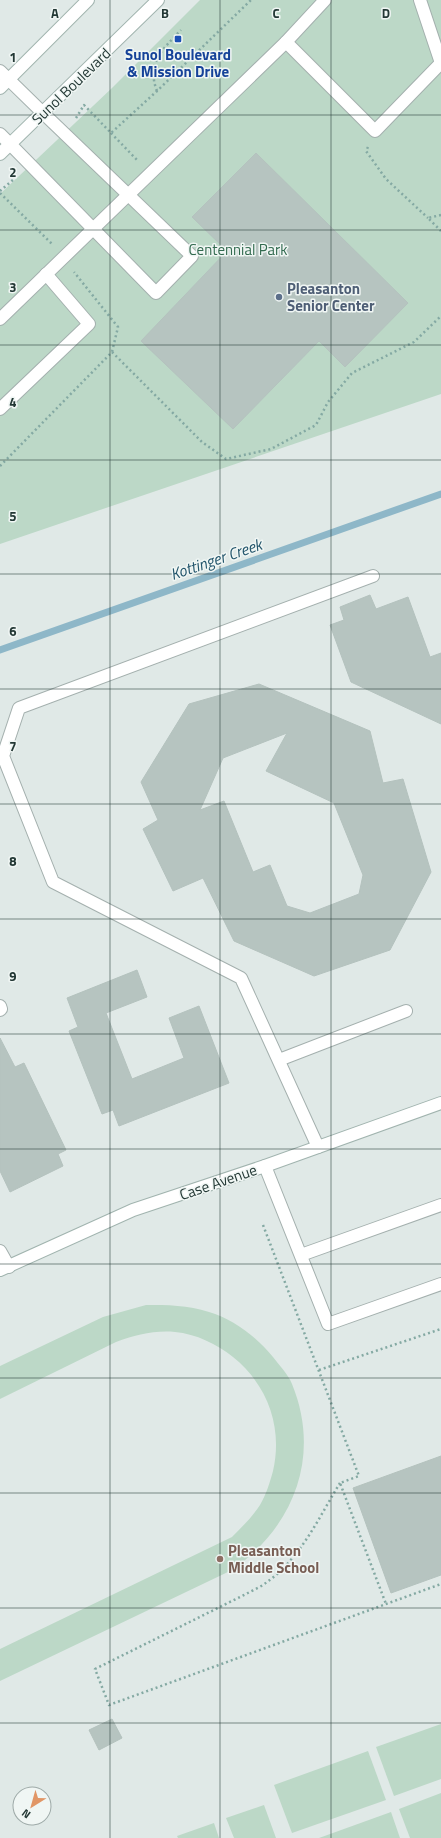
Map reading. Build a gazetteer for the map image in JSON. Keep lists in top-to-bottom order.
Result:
{
  "streets": {
    "street": ["Sunol Boulevard", "Case Avenue"]
  },
  "water": ["Kottinger Creek"],
  "parks": ["Centennial Park"],
  "places": {
    "transit": ["Sunol Boulevard & Mission Drive"],
    "other": ["Pleasanton Senior Center", "Pleasanton Middle School"]
  },
  "north": "bottom left",
  "grid": {
    "columns": [
      "A",
      "B",
      "C",
      "D"
    ],
    "rows": [
      "1",
      "2",
      "3",
      "4",
      "5",
      "6",
      "7",
      "8",
      "9"
    ]
  }
}
